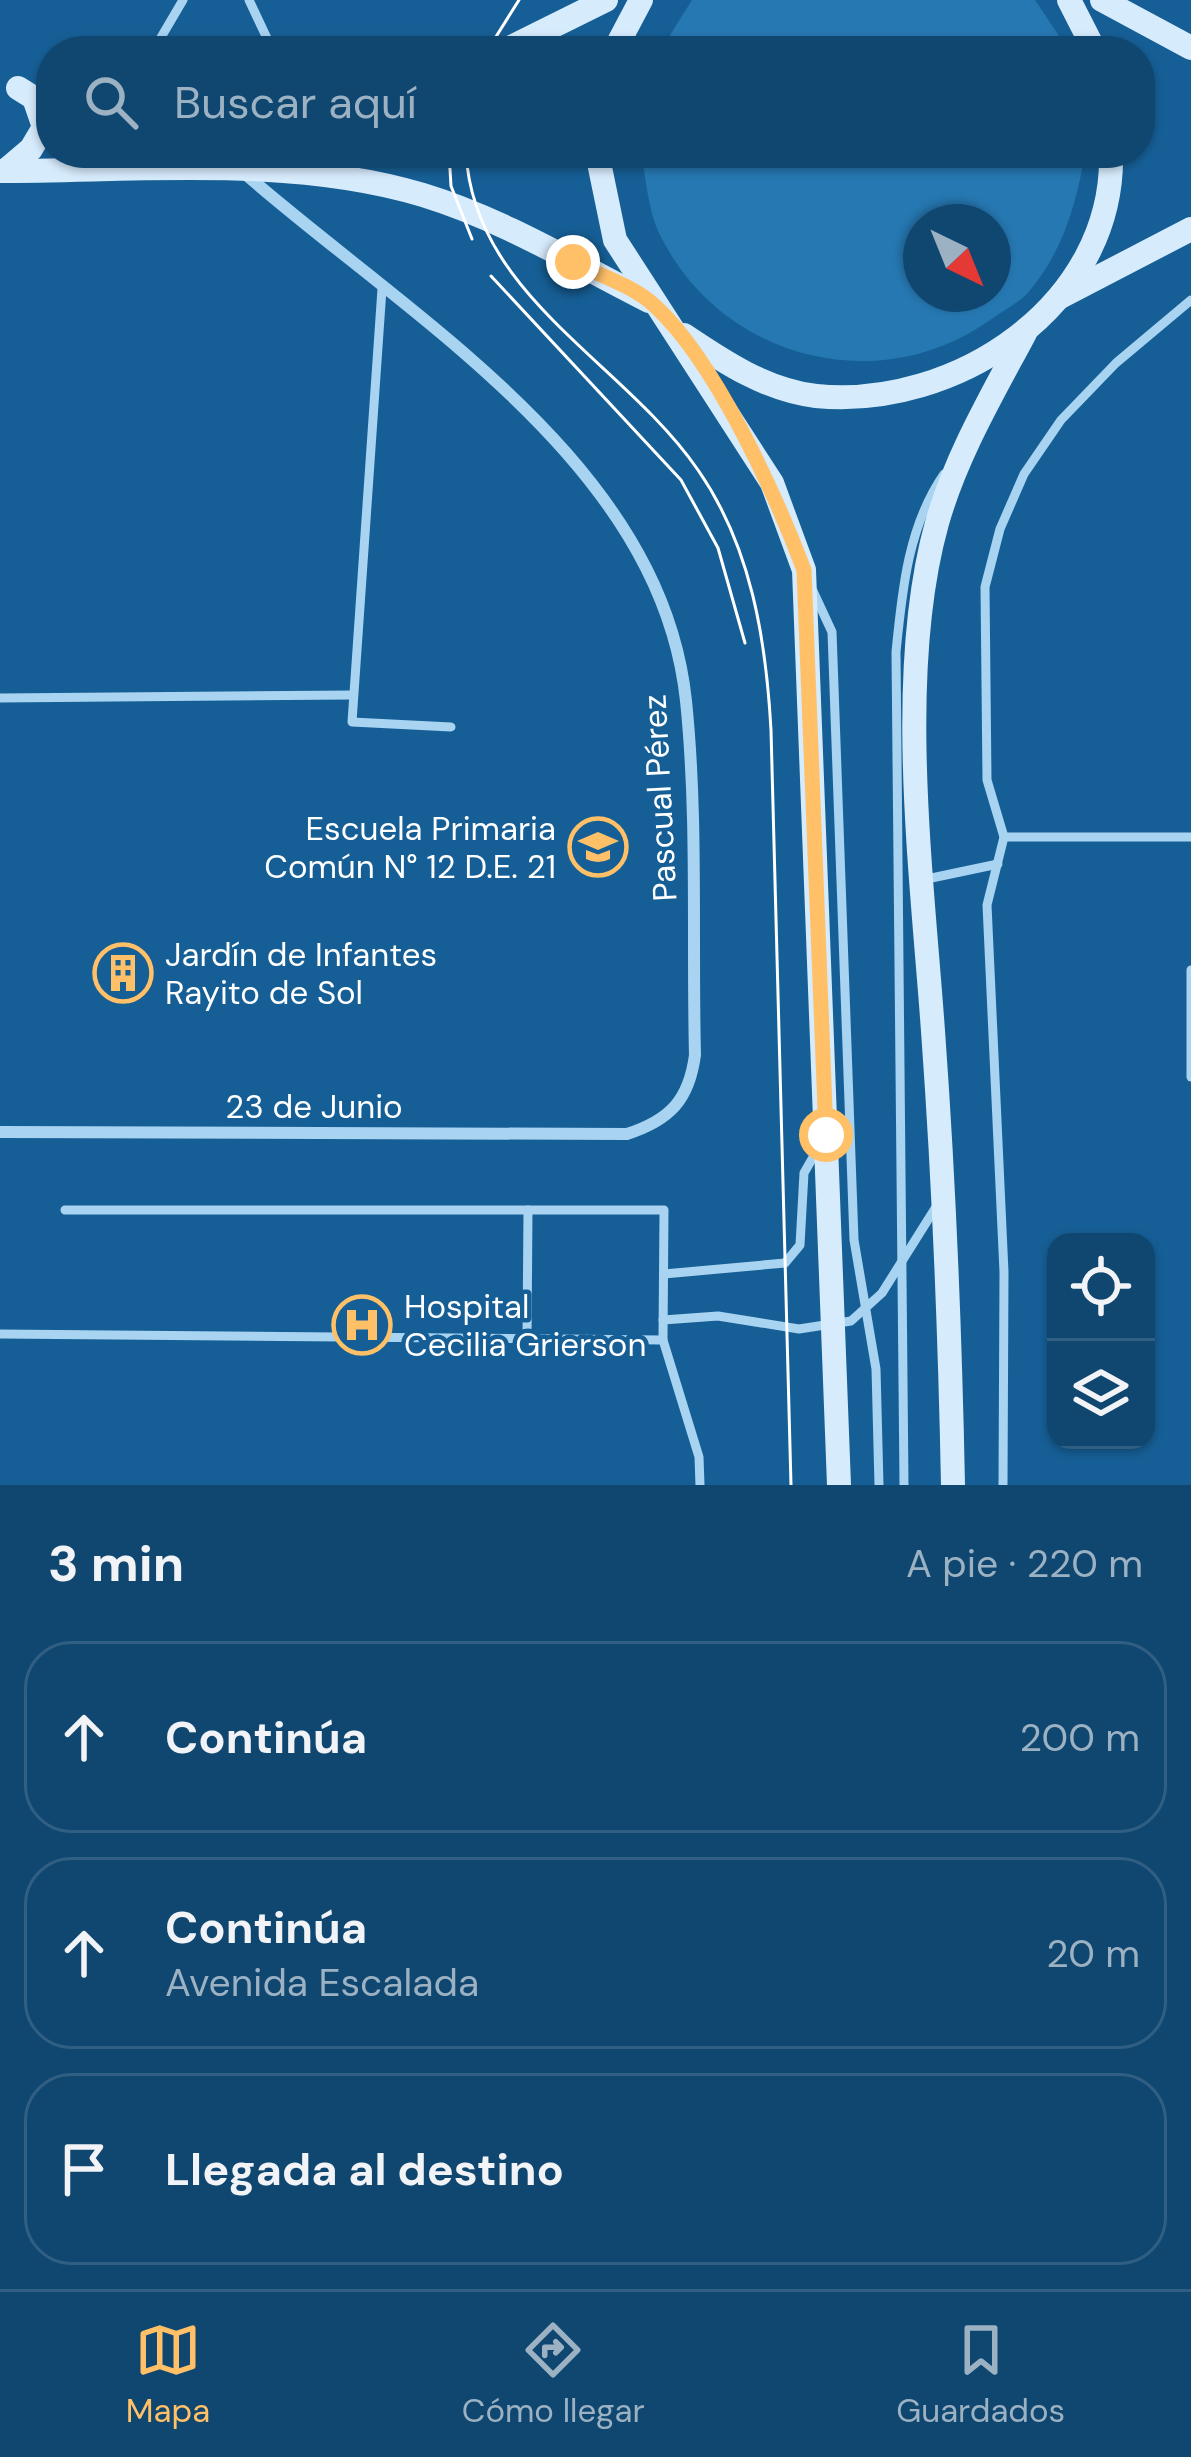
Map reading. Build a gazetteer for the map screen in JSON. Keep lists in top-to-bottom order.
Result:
{
  "streets": {
    "street": ["Pascual Pérez", "23 de Junio"]
  },
  "crossings": [
    ["Pascual Pérez", "23 de Junio"]
  ],
  "places": {
    "school or university": ["Escuela Primaria Común N° 12 D.E. 21"],
    "building": ["Jardín de Infantes Rayito de Sol"],
    "hospital": ["Hospital Cecilia Grierson"]
  },
  "north": "bottom right",
  "page": {
    "search": "Buscar aquí",
    "heading": ["3 min", "A pie · 220 m"],
    "list": [
      ["Continúa", "200 m"],
      ["Continúa", "Avenida Escalada", "20 m"],
      "Llegada al destino"
    ],
    "nav": ["Mapa", "Cómo llegar", "Guardados"]
  }
}
